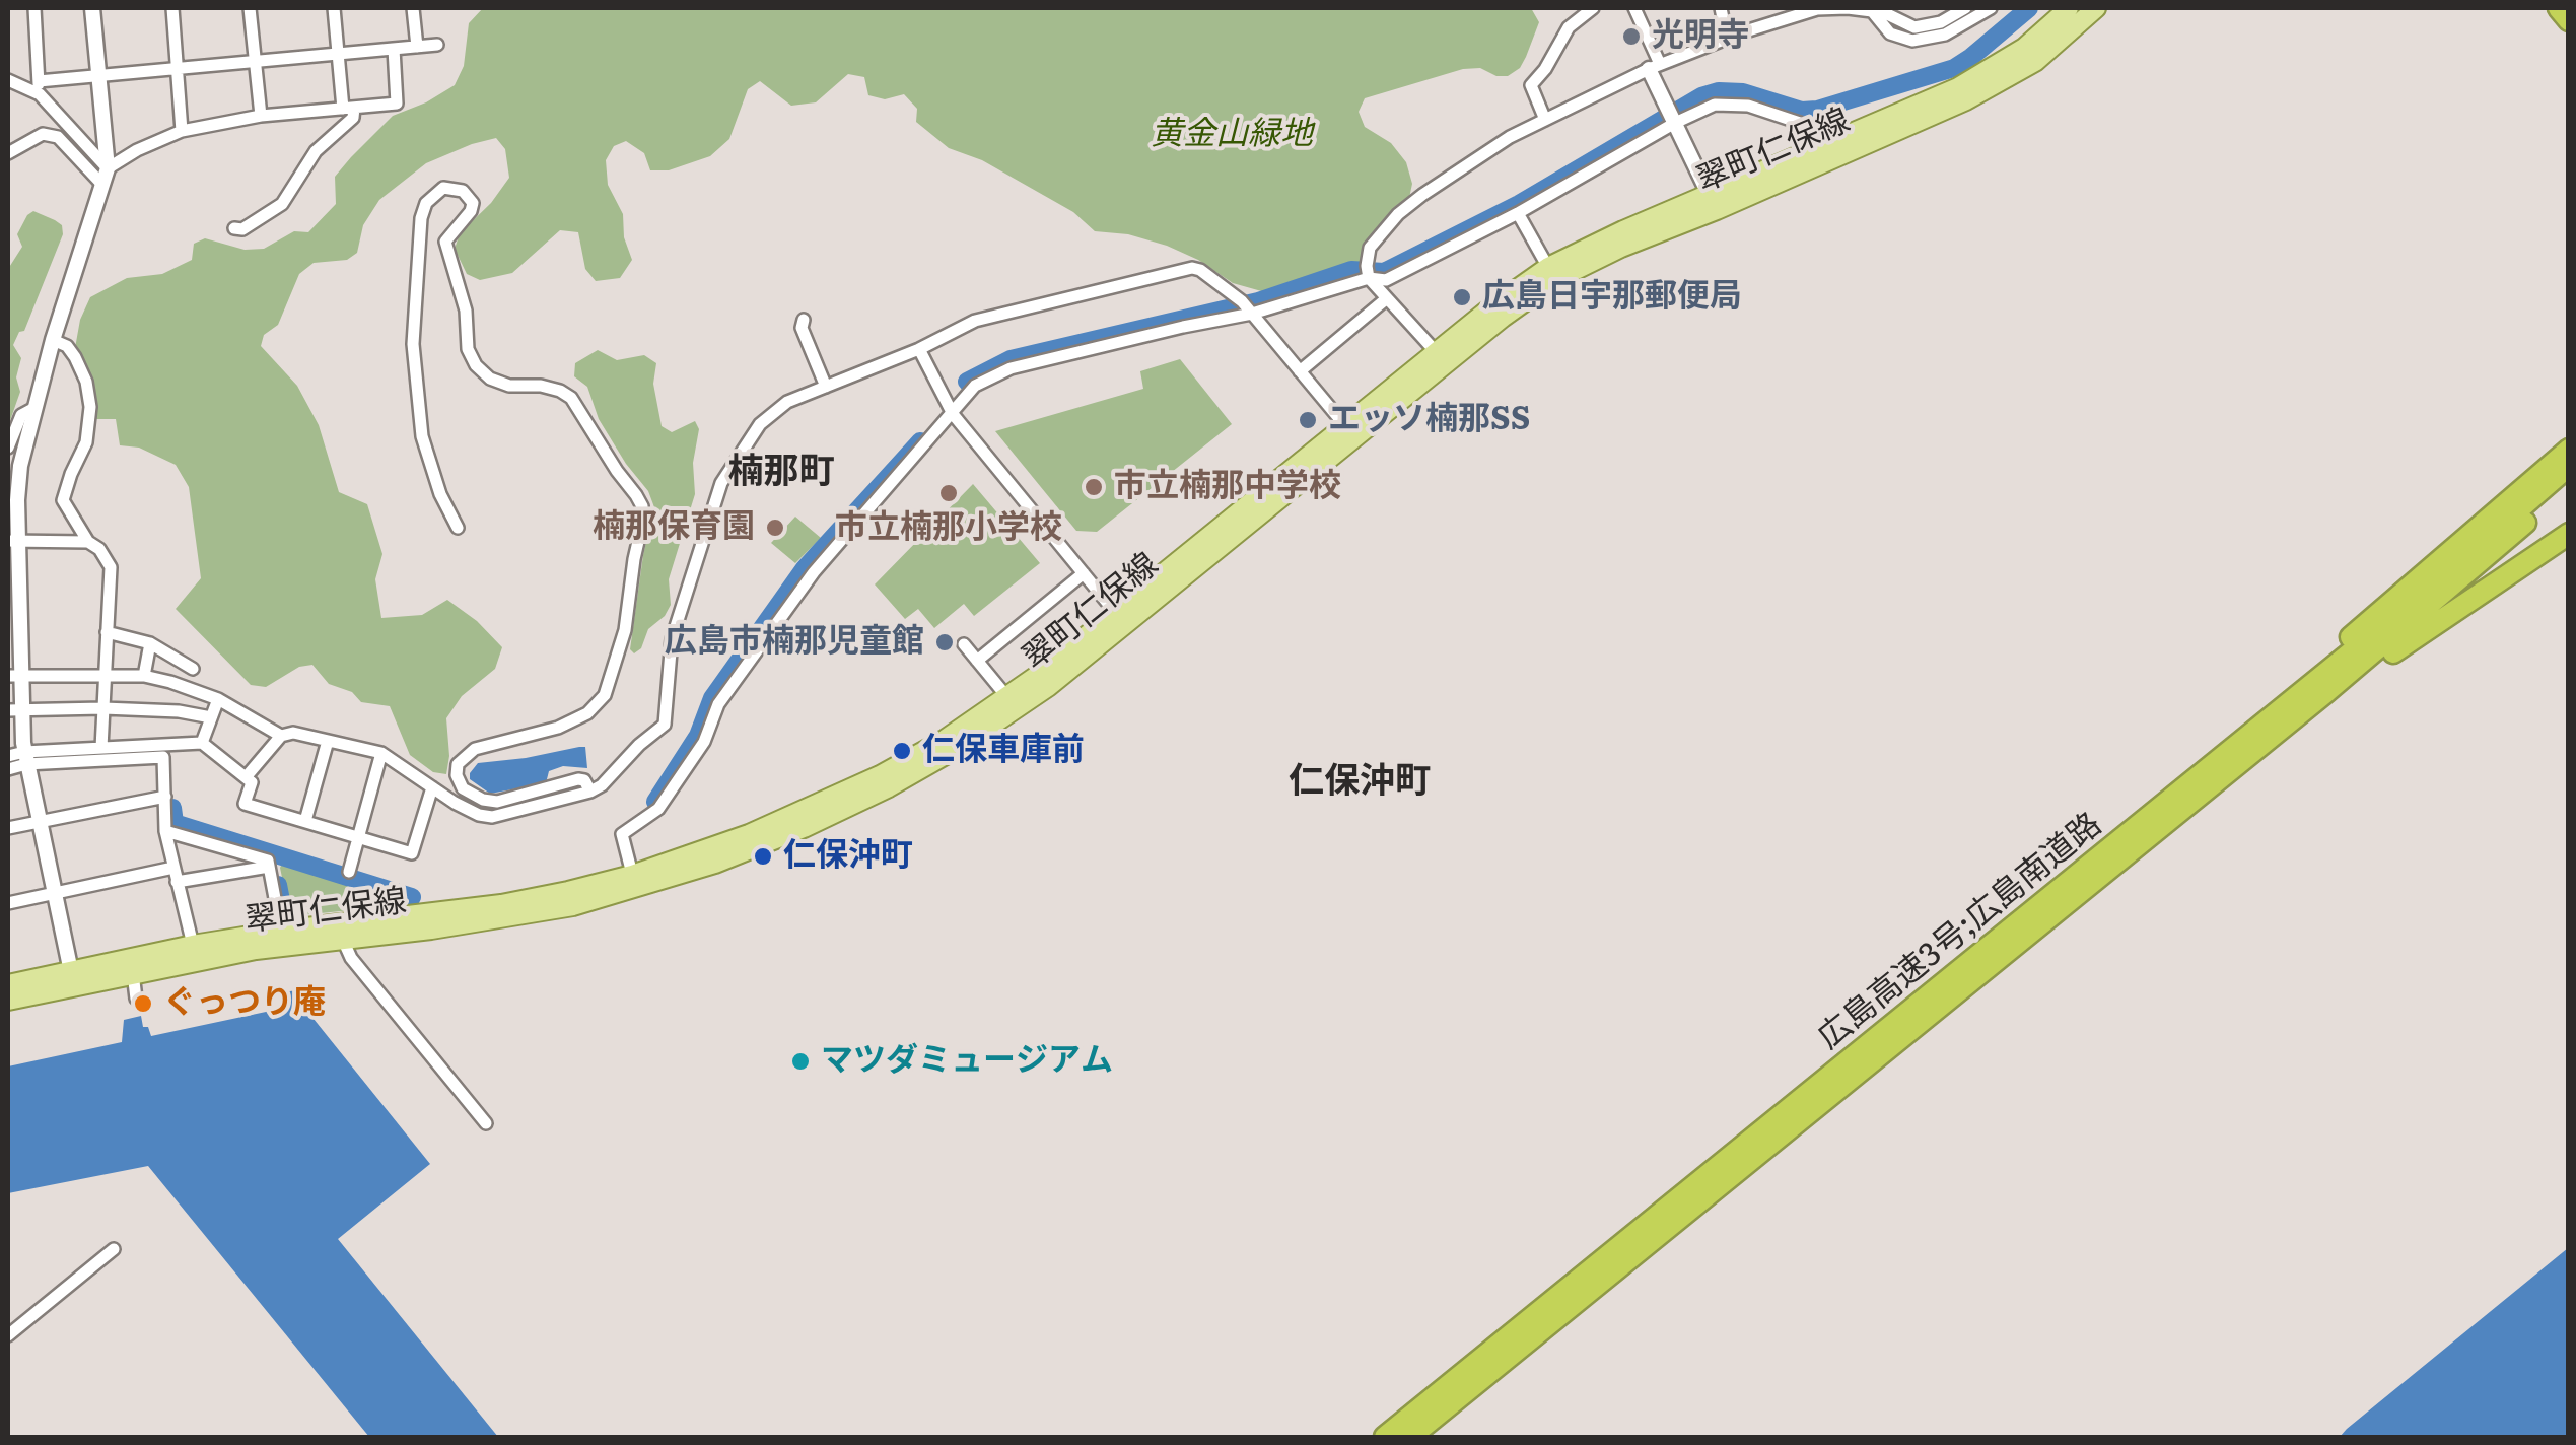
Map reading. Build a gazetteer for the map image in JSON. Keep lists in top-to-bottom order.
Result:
{
  "streets": {
    "highway": ["広島高速3号;広島南道路"],
    "main road": ["翠町仁保線"]
  },
  "districts": ["楠那町", "仁保沖町"],
  "parks": ["黄金山緑地"],
  "places": [
    "光明寺",
    "広島日宇那郵便局",
    "エッソ楠那SS",
    "市立楠那中学校",
    "市立楠那小学校",
    "楠那保育園",
    "広島市楠那児童館",
    "仁保車庫前",
    "仁保沖町",
    "ぐっつり庵",
    "マツダミュージアム"
  ]
}
